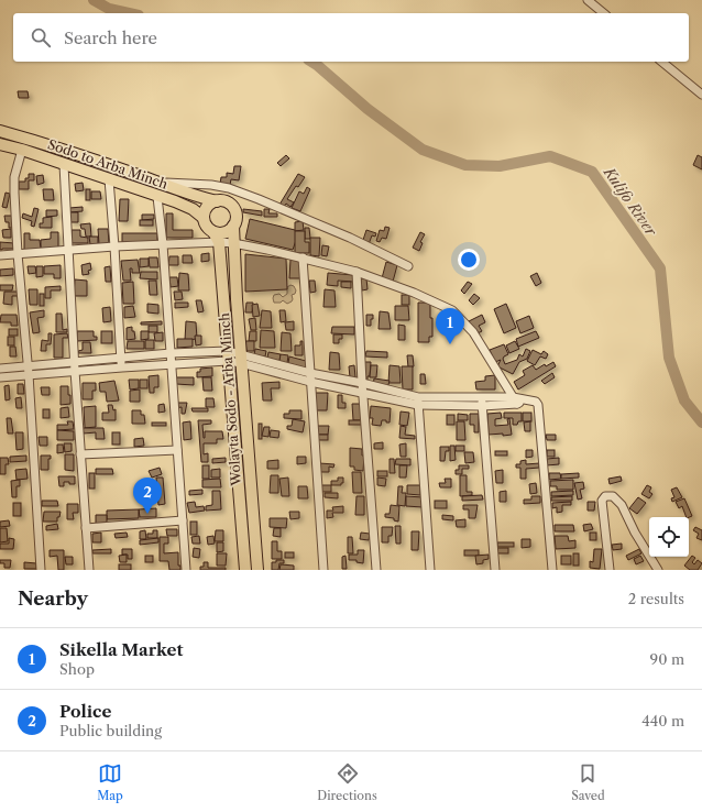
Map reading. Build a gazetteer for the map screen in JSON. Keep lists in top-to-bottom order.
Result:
{
  "streets": {
    "highway": ["Sodo to Arba Minch", "Wolayta Sodo - Arba Minch"]
  },
  "crossings": [
    ["Sodo to Arba Minch", "Wolayta Sodo - Arba Minch"]
  ],
  "water": ["Kulifo River"],
  "page": {
    "search": "Search here",
    "pins": ["1", "2"],
    "heading": ["Nearby", "2 results"],
    "list": [
      {
        "mark": "1",
        "name": "Sikella Market",
        "note": "Shop",
        "value": "90 m"
      },
      {
        "mark": "2",
        "name": "Police",
        "note": "Public building",
        "value": "440 m"
      }
    ],
    "nav": ["Map", "Directions", "Saved"]
  }
}
